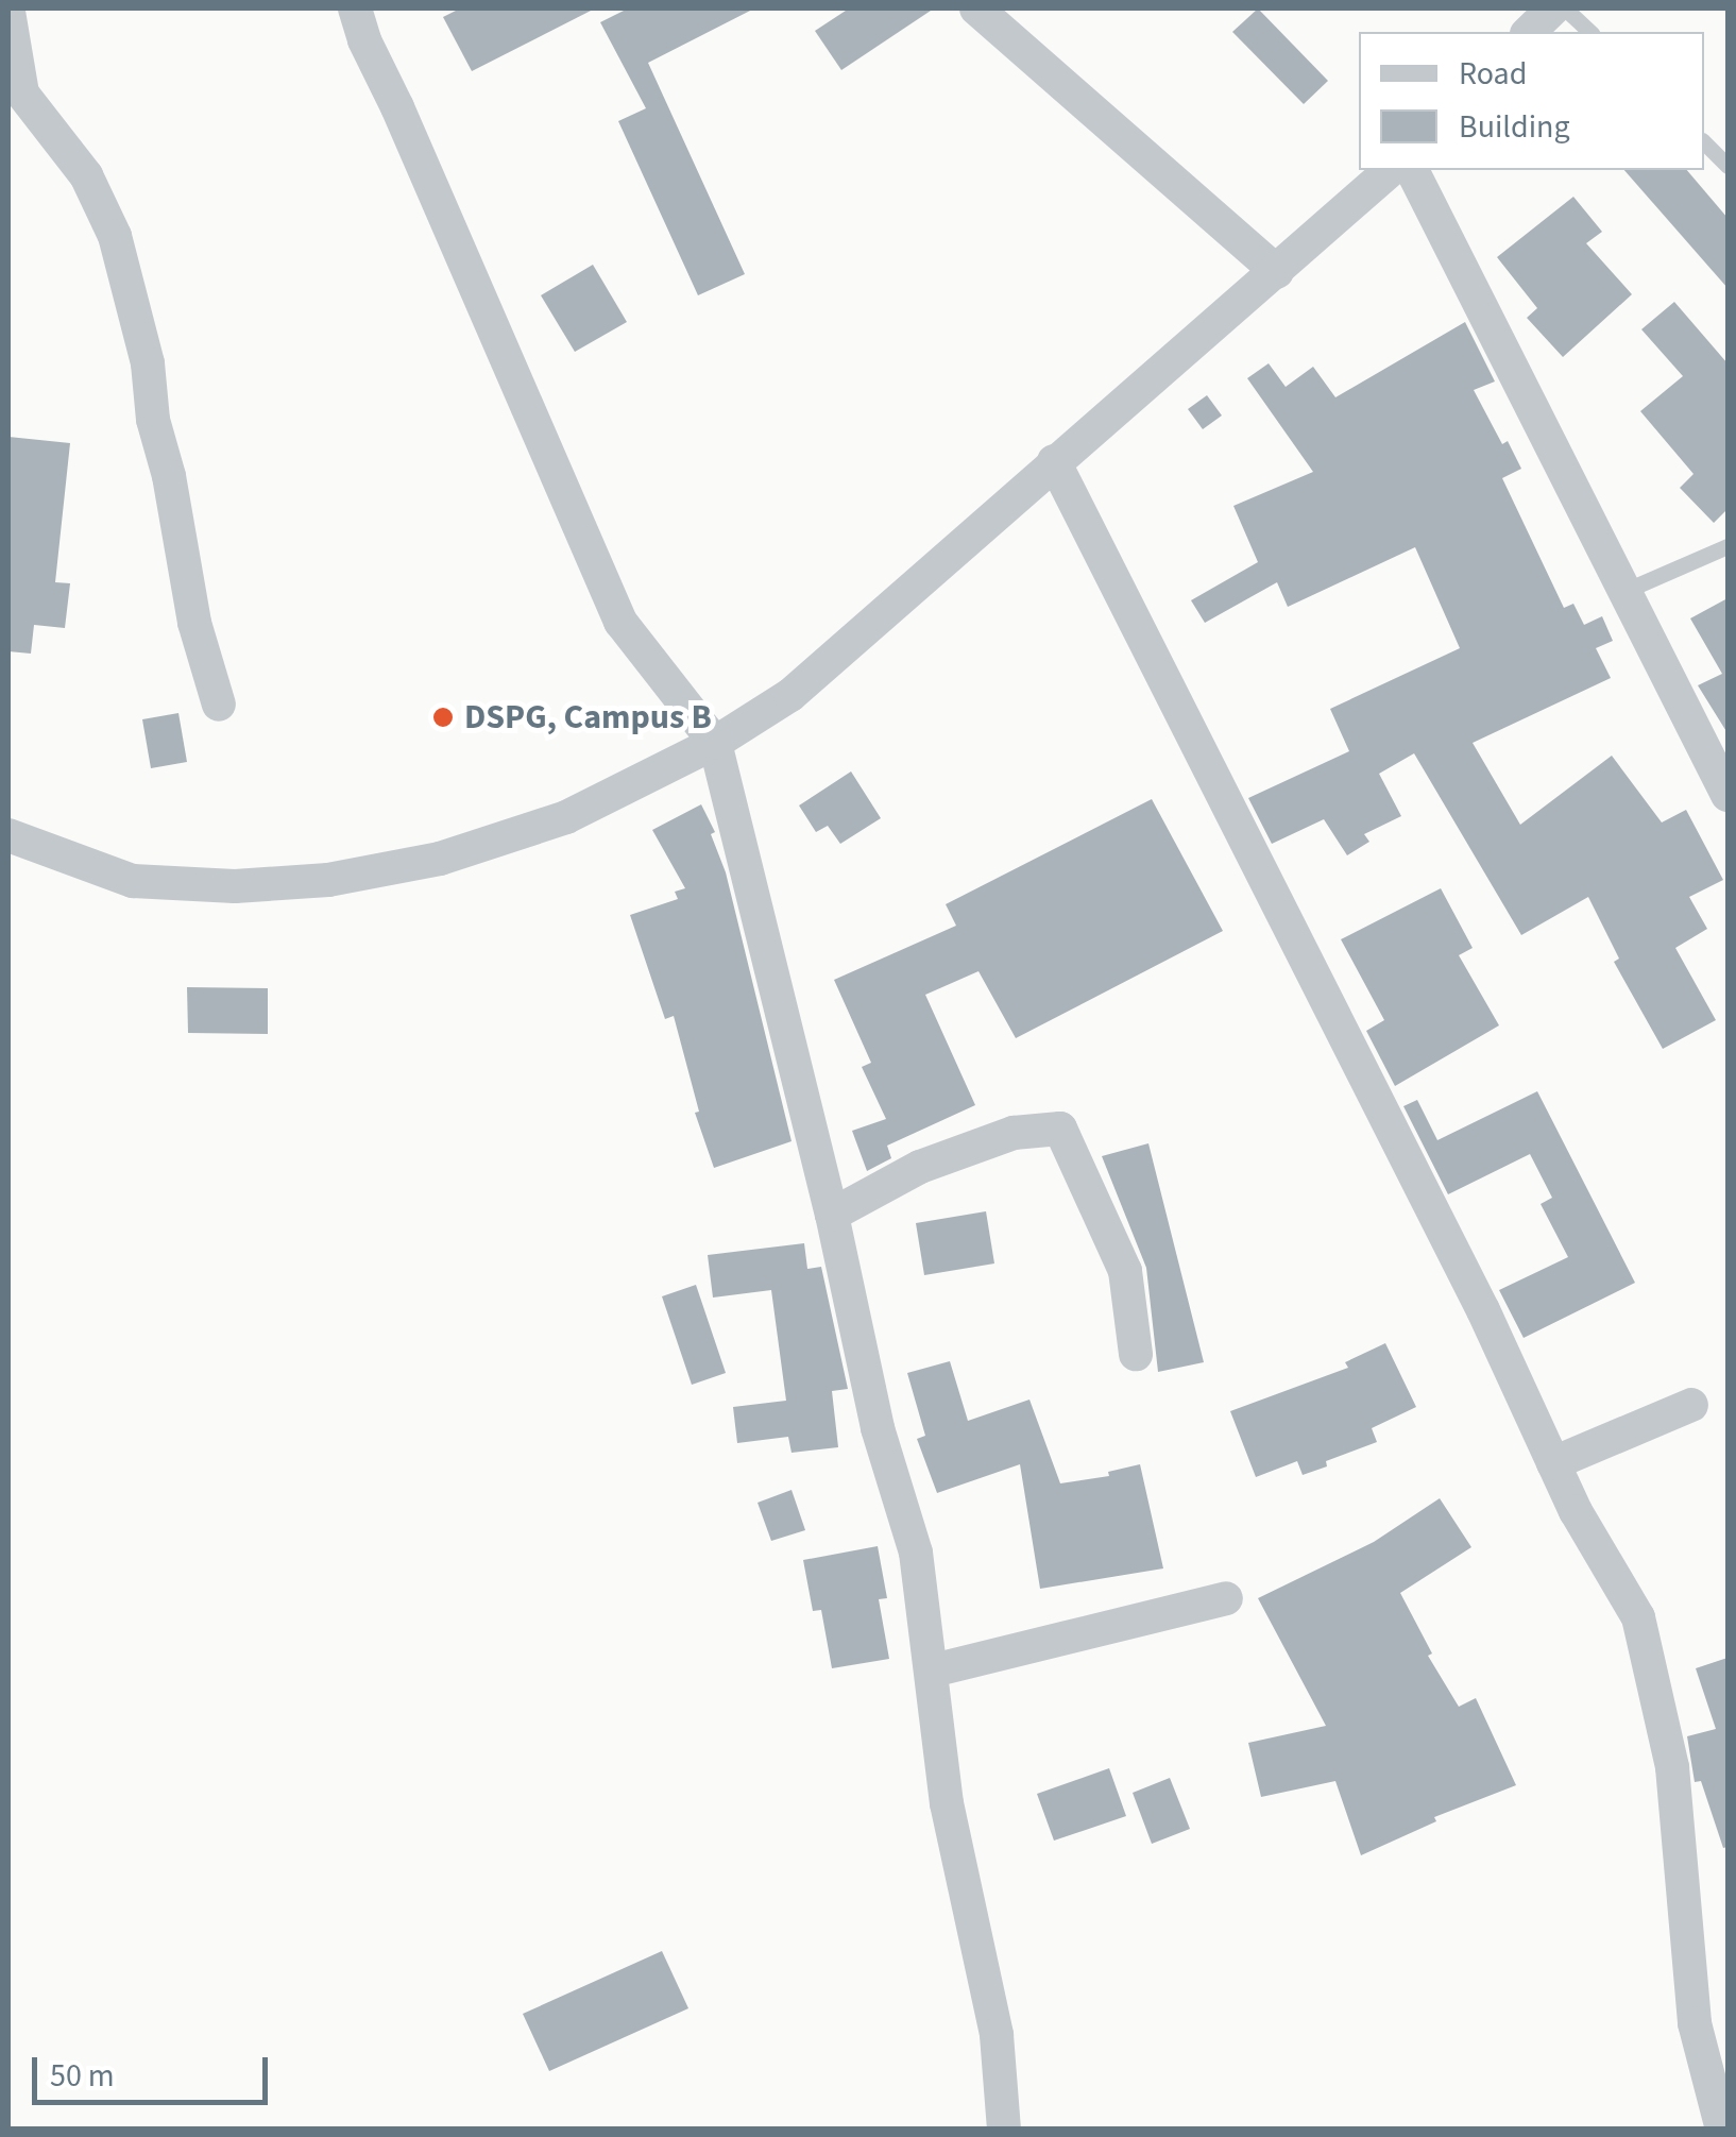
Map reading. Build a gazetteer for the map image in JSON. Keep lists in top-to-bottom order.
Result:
{
  "places": ["DSPG, Campus B"],
  "legend": ["Road", "Building"],
  "scale_bar": "50 m"
}
